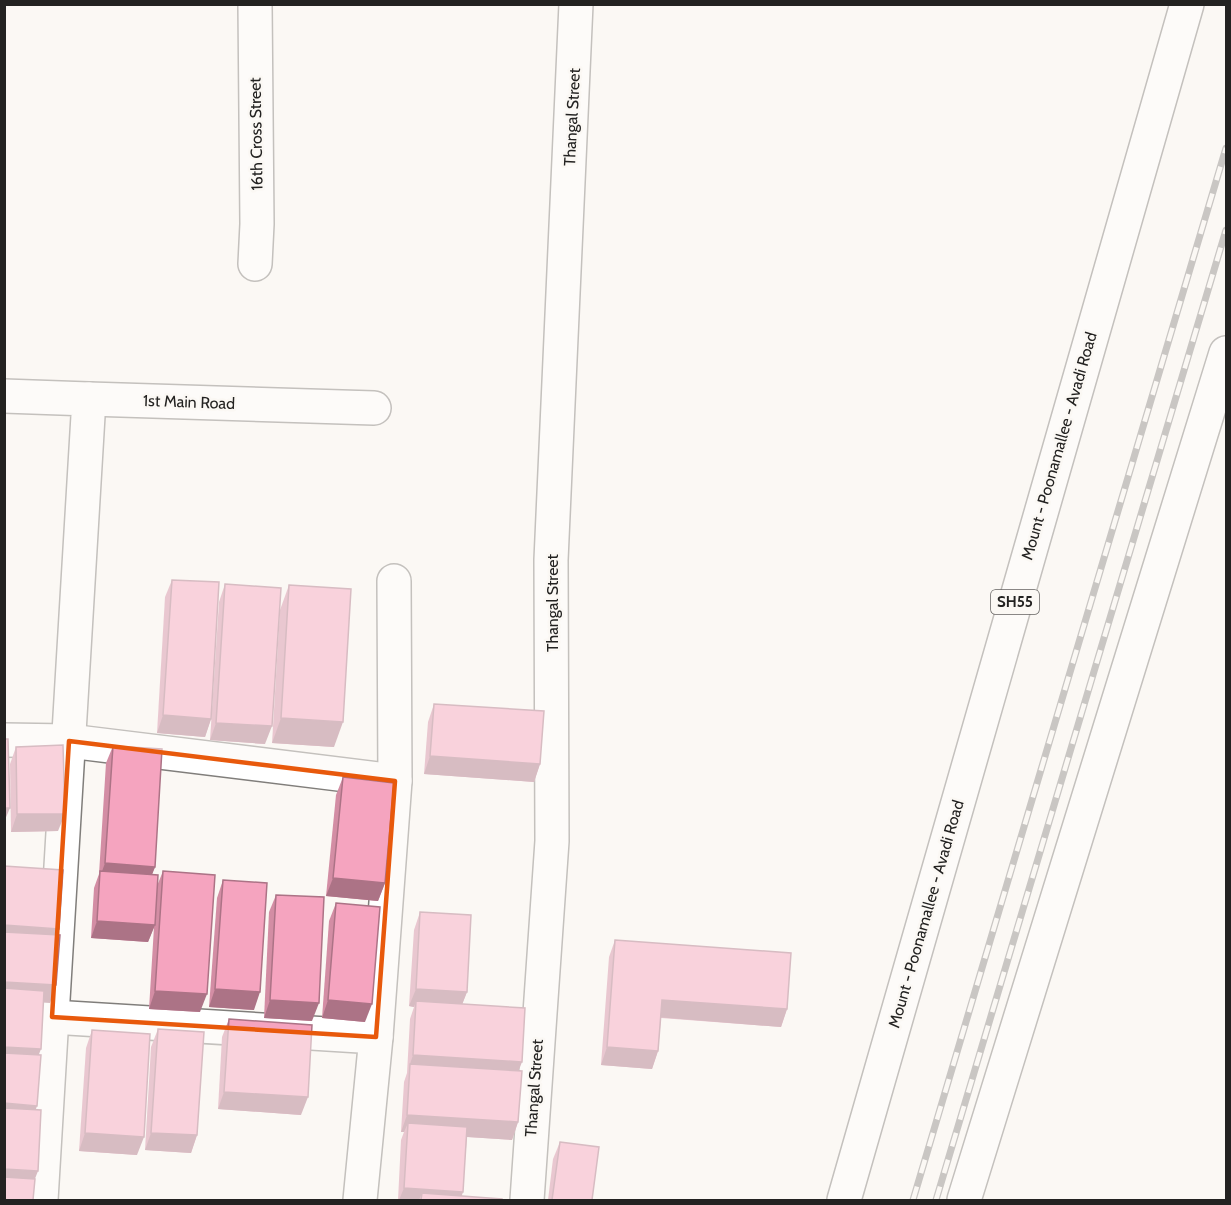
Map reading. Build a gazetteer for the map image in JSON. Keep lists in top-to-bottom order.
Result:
{
  "streets": {
    "street": [
      "Thangal Street",
      "16th Cross Street",
      "1st Main Road",
      "Mount - Poonamallee - Avadi Road",
      "SH55"
    ]
  }
}
